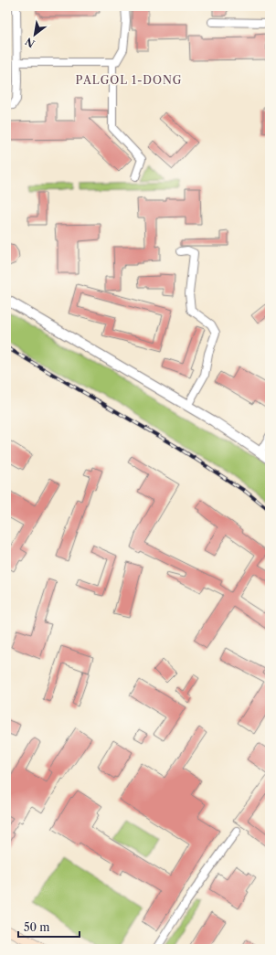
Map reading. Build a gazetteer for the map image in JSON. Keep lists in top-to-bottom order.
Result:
{
  "districts": ["PALGOL 1-DONG"],
  "scale_bar": "50 m",
  "north": "bottom left"
}
